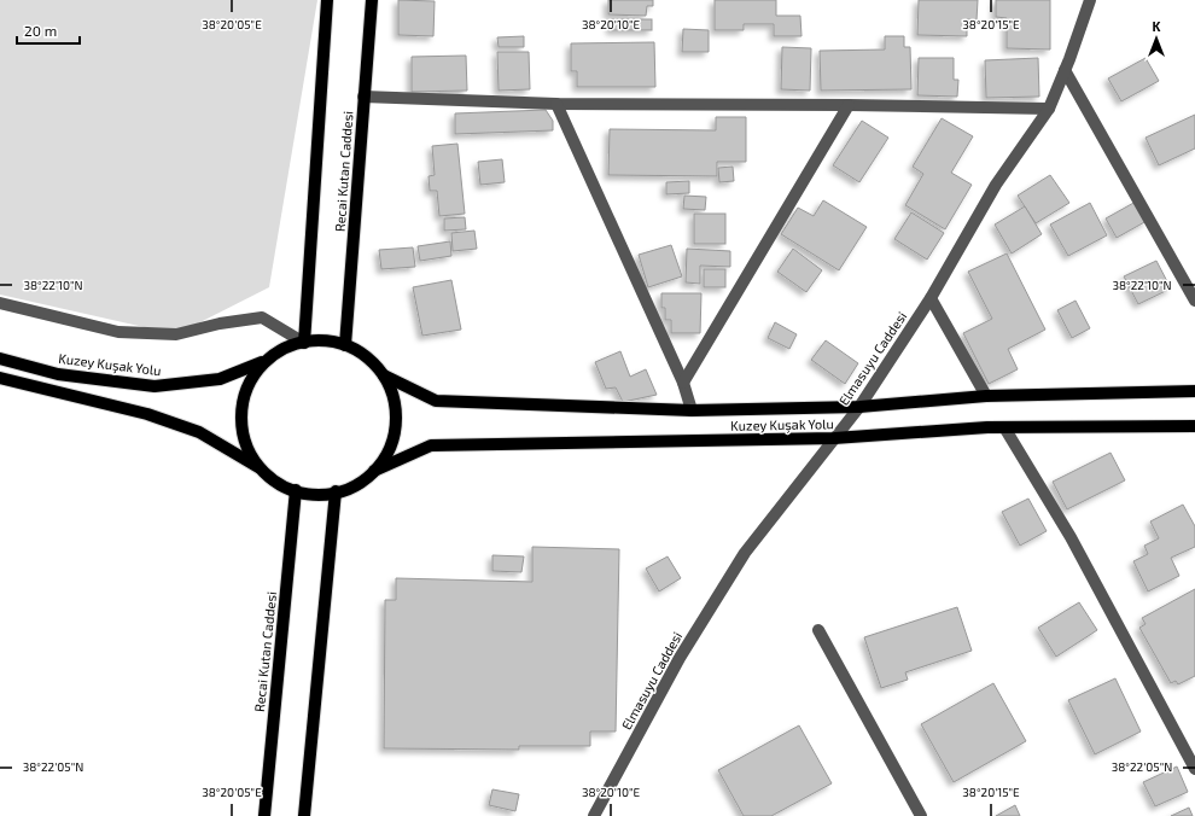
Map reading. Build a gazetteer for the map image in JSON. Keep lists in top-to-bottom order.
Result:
{
  "streets": {
    "main road": ["Recai Kutan Caddesi", "Kuzey Kuşak Yolu"],
    "street": ["Elmasuyu Caddesi"]
  },
  "crossings": [
    ["Recai Kutan Caddesi", "Kuzey Kuşak Yolu"],
    ["Elmasuyu Caddesi", "Kuzey Kuşak Yolu"]
  ],
  "scale_bar": "20 m",
  "north": "top",
  "coordinates": [
    "38°20'05\"E",
    "38°20'10\"E",
    "38°20'15\"E",
    "38°22'10\"N",
    "38°22'05\"N"
  ]
}
